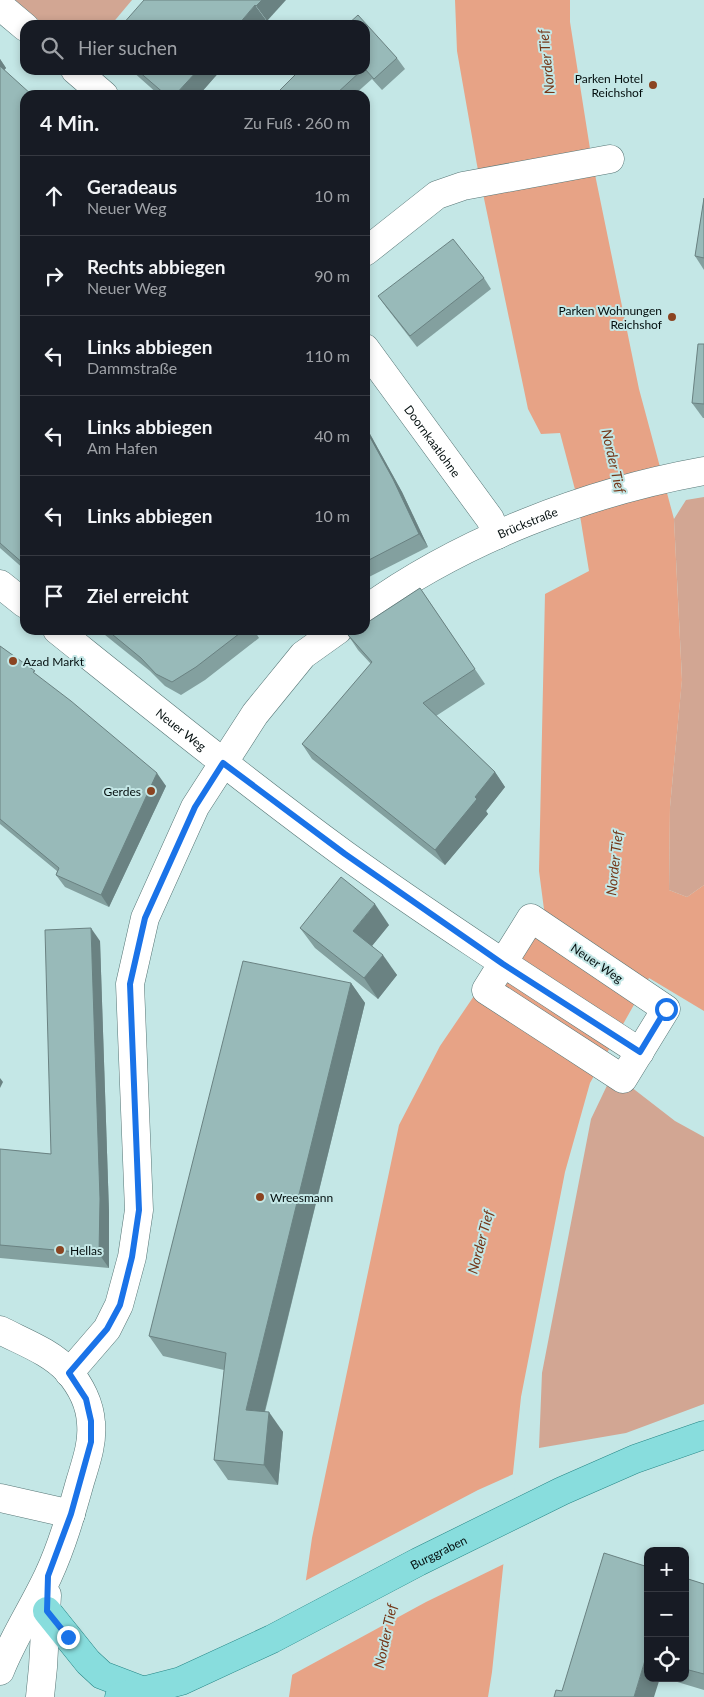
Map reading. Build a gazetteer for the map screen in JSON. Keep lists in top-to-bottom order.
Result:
{
  "streets": {
    "main road": ["Burggraben"],
    "street": ["Doornkaatlohne", "Brückstraße", "Neuer Weg"]
  },
  "crossings": [
    ["Doornkaatlohne", "Brückstraße"]
  ],
  "water": ["Norder Tief"],
  "places": [
    "Parken Hotel Reichshof",
    "Parken Wohnungen Reichshof",
    "Azad Markt",
    "Gerdes",
    "Wreesmann",
    "Hellas"
  ],
  "page": {
    "search": "Hier suchen",
    "heading": ["4 Min.", "Zu Fuß · 260 m"],
    "list": [
      ["Geradeaus", "Neuer Weg", "10 m"],
      ["Rechts abbiegen", "Neuer Weg", "90 m"],
      ["Links abbiegen", "Dammstraße", "110 m"],
      ["Links abbiegen", "Am Hafen", "40 m"],
      ["Links abbiegen", "10 m"],
      "Ziel erreicht"
    ],
    "map_buttons": ["+", "−"]
  }
}
